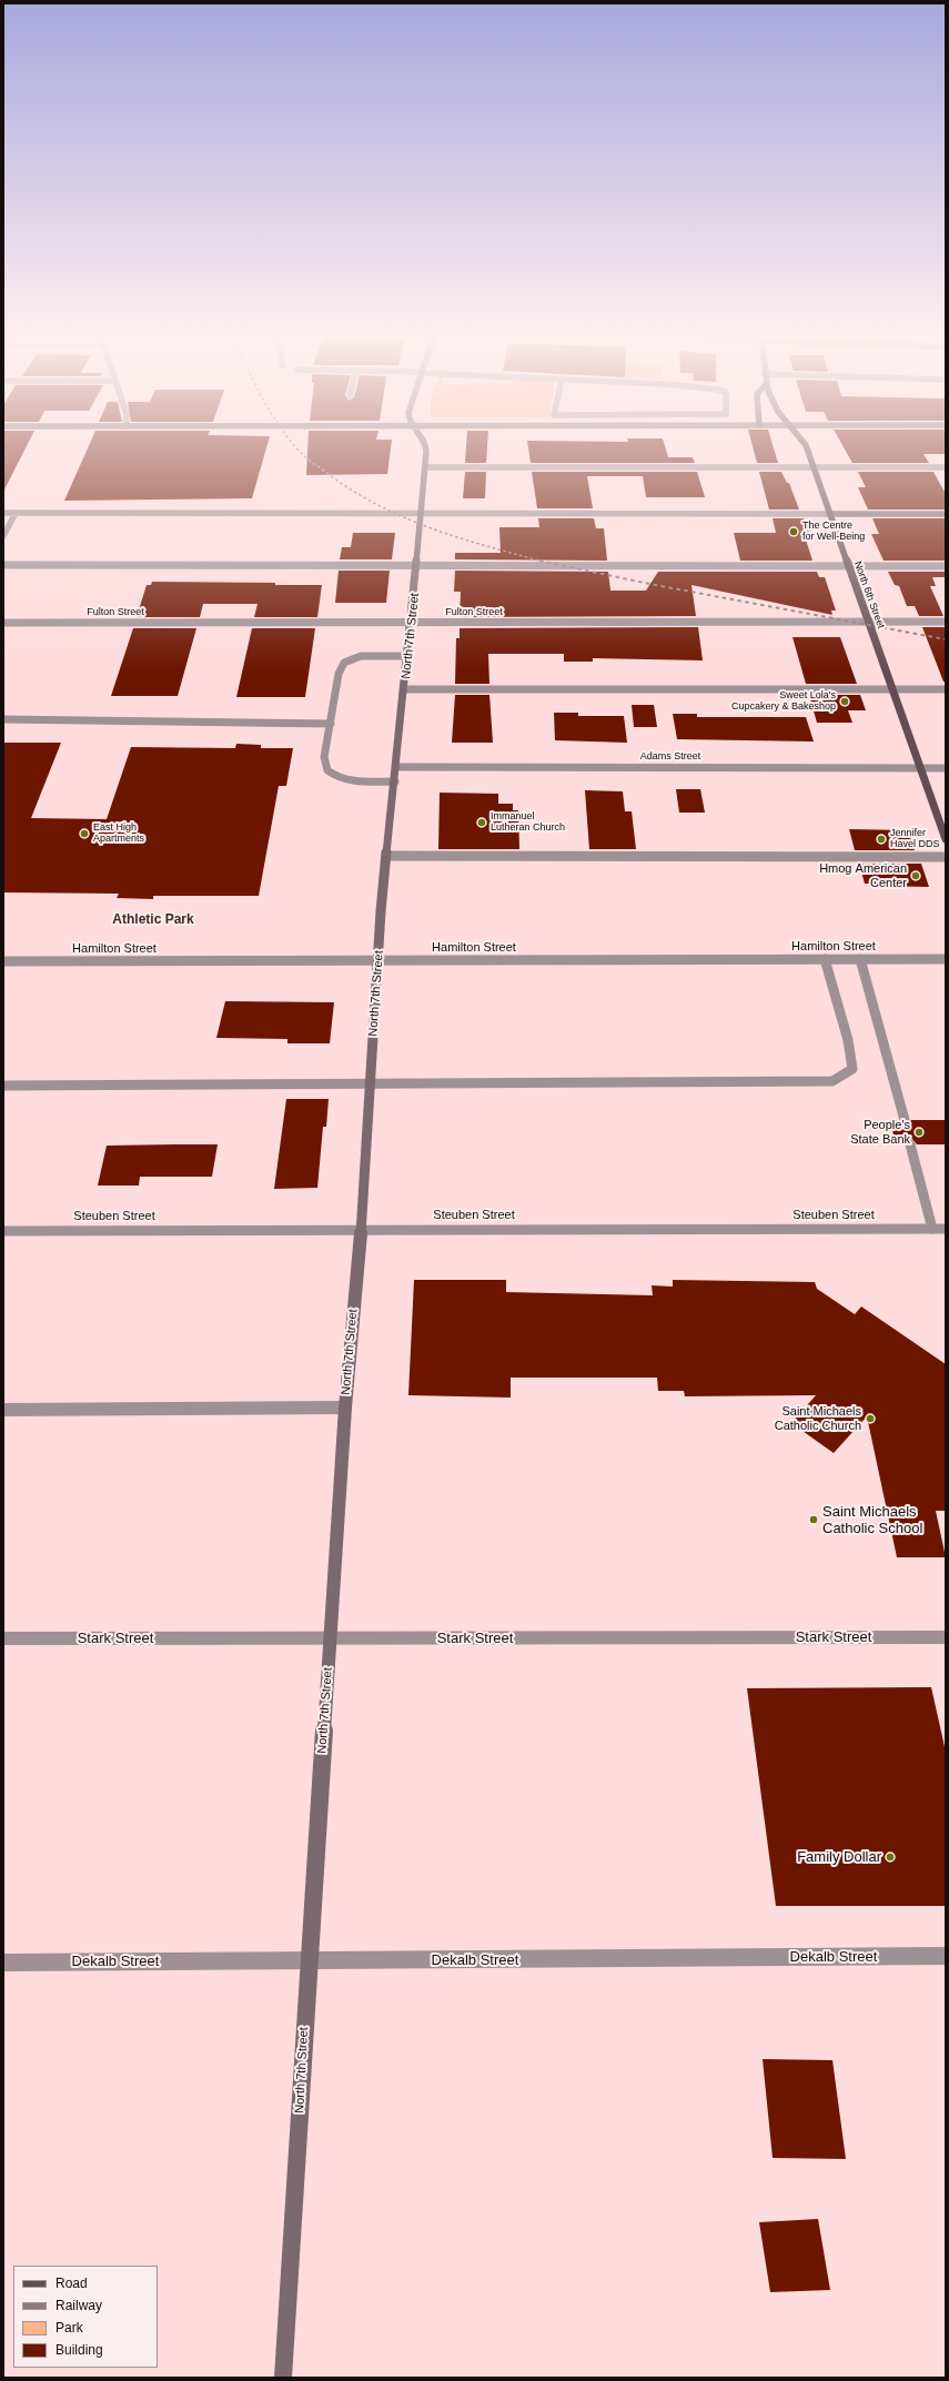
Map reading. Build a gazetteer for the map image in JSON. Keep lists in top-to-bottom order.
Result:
{
  "streets": {
    "main road": ["North 6th Street"],
    "street": [
      "Fulton Street",
      "North 7th Street",
      "Adams Street",
      "Hamilton Street",
      "Steuben Street",
      "Stark Street",
      "Dekalb Street"
    ]
  },
  "crossings": [
    ["North 6th Street", "Fulton Street"],
    ["North 6th Street", "Adams Street"],
    ["Fulton Street", "North 7th Street"],
    ["North 7th Street", "Adams Street"],
    ["North 7th Street", "Hamilton Street"],
    ["North 7th Street", "Steuben Street"],
    ["North 7th Street", "Stark Street"],
    ["North 7th Street", "Dekalb Street"]
  ],
  "districts": ["Athletic Park"],
  "places": [
    "The Centre for Well-Being",
    "Sweet Lola's Cupcakery & Bakeshop",
    "Immanuel Lutheran Church",
    "East High Apartments",
    "Jennifer Havel DDS",
    "Hmog American Center",
    "People's State Bank",
    "Saint Michaels Catholic Church",
    "Saint Michaels Catholic School",
    "Family Dollar"
  ],
  "legend": [
    "Road",
    "Railway",
    "Park",
    "Building"
  ]
}
